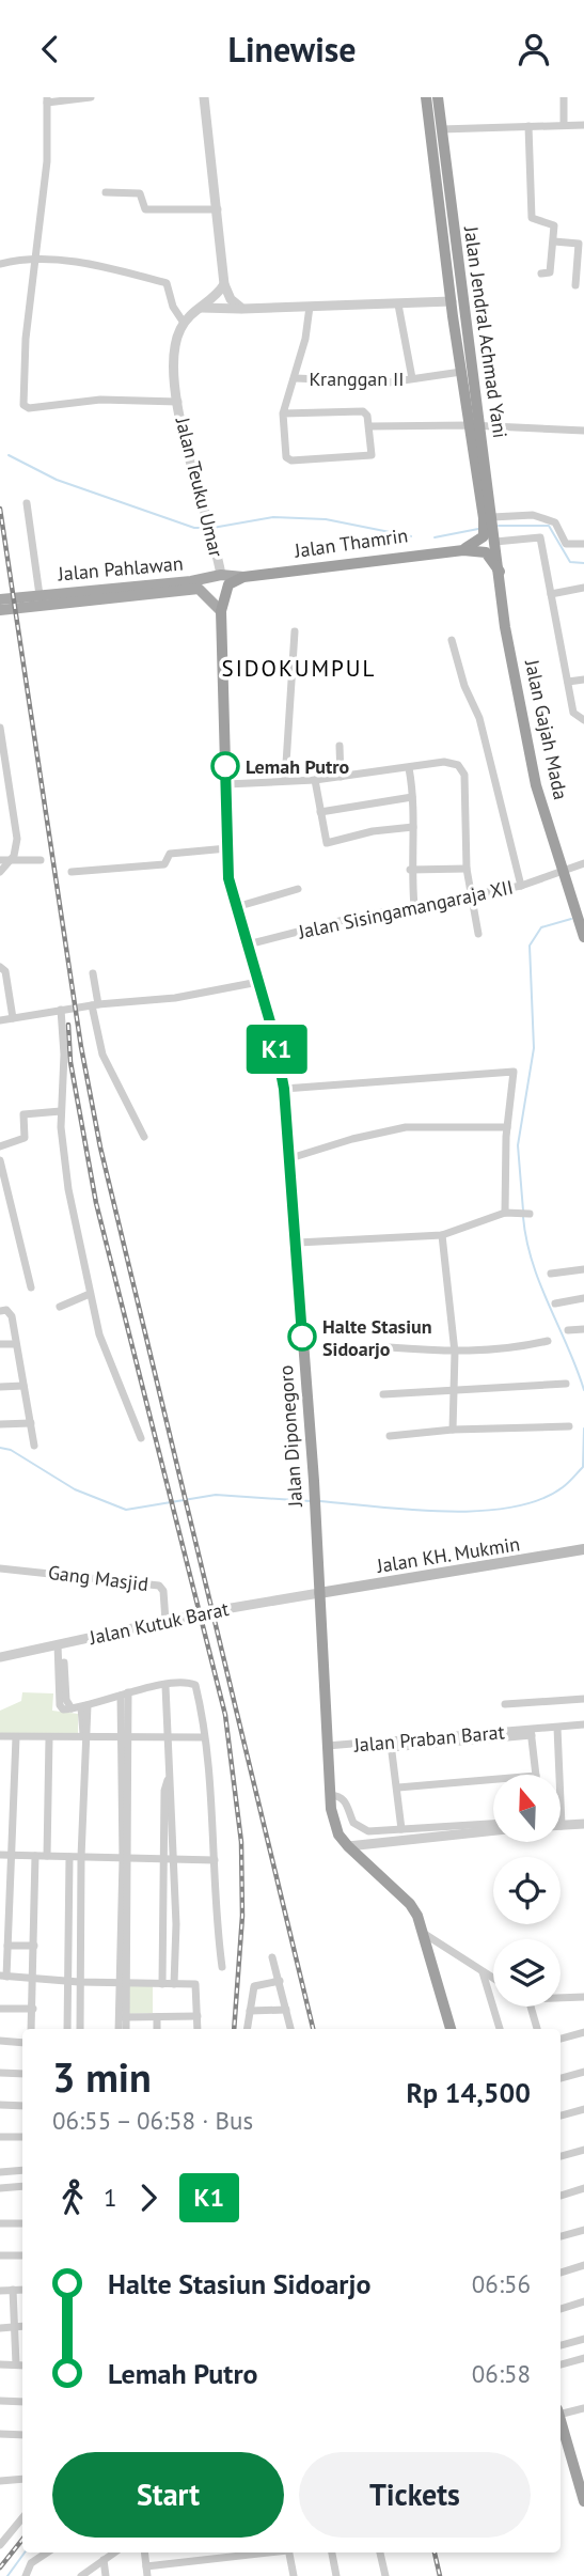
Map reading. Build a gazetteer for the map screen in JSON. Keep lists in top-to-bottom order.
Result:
{
  "streets": {
    "highway": [
      "Jalan Jendral Achmad Yani",
      "Jalan Thamrin",
      "Jalan Gajah Mada",
      "Jalan Diponegoro"
    ],
    "main road": ["Jalan Pahlawan", "Jalan KH. Mukmin"],
    "street": [
      "Kranggan II",
      "Jalan Teuku Umar",
      "Jalan Sisingamangaraja XII",
      "Gang Masjid",
      "Jalan Kutuk Barat",
      "Jalan Praban Barat"
    ]
  },
  "crossings": [
    ["Jalan Jendral Achmad Yani", "Kranggan II"],
    ["Jalan Jendral Achmad Yani", "Jalan Thamrin"],
    ["Jalan Jendral Achmad Yani", "Jalan Gajah Mada"],
    ["Jalan Teuku Umar", "Jalan Pahlawan"],
    ["Jalan Thamrin", "Jalan Pahlawan"],
    ["Jalan Pahlawan", "Jalan Diponegoro"],
    ["Jalan Gajah Mada", "Jalan Sisingamangaraja XII"],
    ["Jalan Sisingamangaraja XII", "Jalan Diponegoro"],
    ["Jalan Diponegoro", "Jalan KH. Mukmin"],
    ["Jalan Diponegoro", "Jalan Kutuk Barat"],
    ["Jalan Diponegoro", "Jalan Praban Barat"],
    ["Jalan KH. Mukmin", "Jalan Kutuk Barat"],
    ["Gang Masjid", "Jalan Kutuk Barat"]
  ],
  "districts": ["SIDOKUMPUL"],
  "places": ["Lemah Putro", "Halte Stasiun Sidoarjo"],
  "lines": ["bus line K1"],
  "north": "top",
  "page": {
    "header": "Linewise",
    "on_map": "K1",
    "heading": ["3 min", "06:55 – 06:58 · Bus", "Rp 14,500"],
    "legs": ["1", "K1"],
    "list": [
      {
        "name": "Halte Stasiun Sidoarjo",
        "value": "06:56"
      },
      {
        "name": "Lemah Putro",
        "value": "06:58"
      }
    ],
    "buttons": ["Start", "Tickets"]
  }
}
